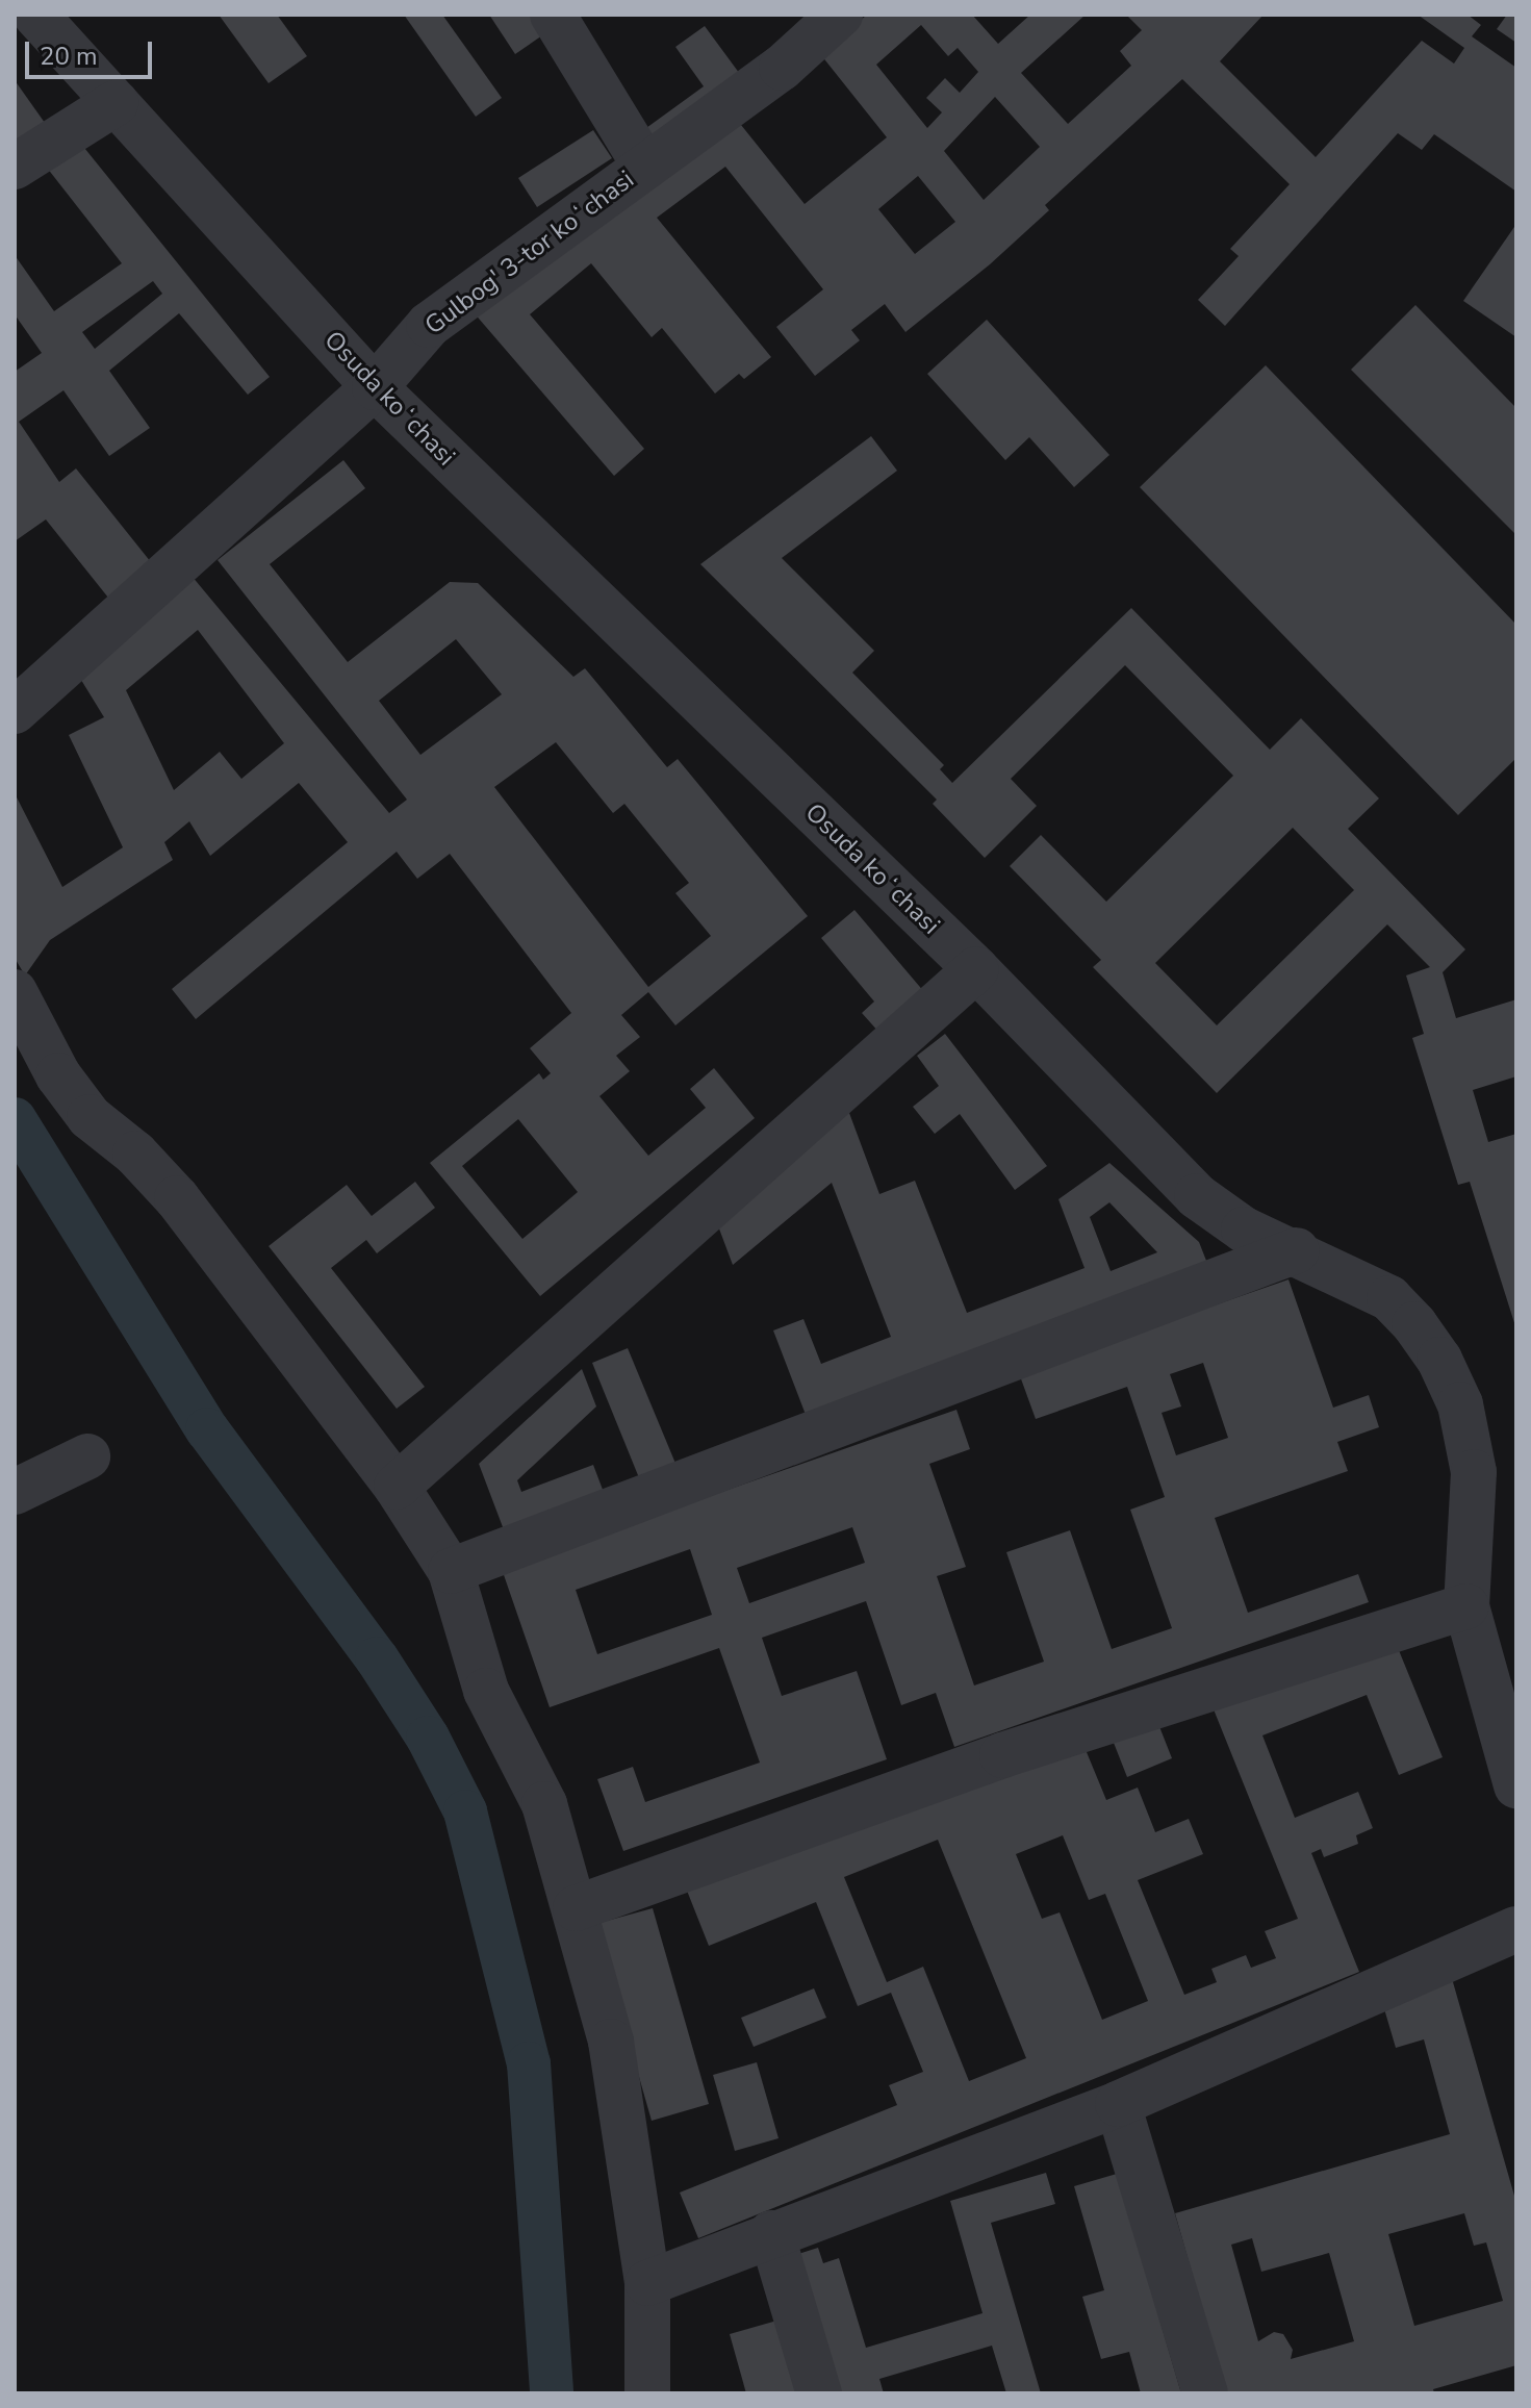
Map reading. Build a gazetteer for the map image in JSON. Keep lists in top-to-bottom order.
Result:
{
  "streets": {
    "street": ["Gulbog' 3-tor koʻchasi", "Osuda koʻchasi"]
  },
  "crossings": [
    ["Gulbog' 3-tor koʻchasi", "Osuda koʻchasi"]
  ],
  "scale_bar": "20 m"
}
